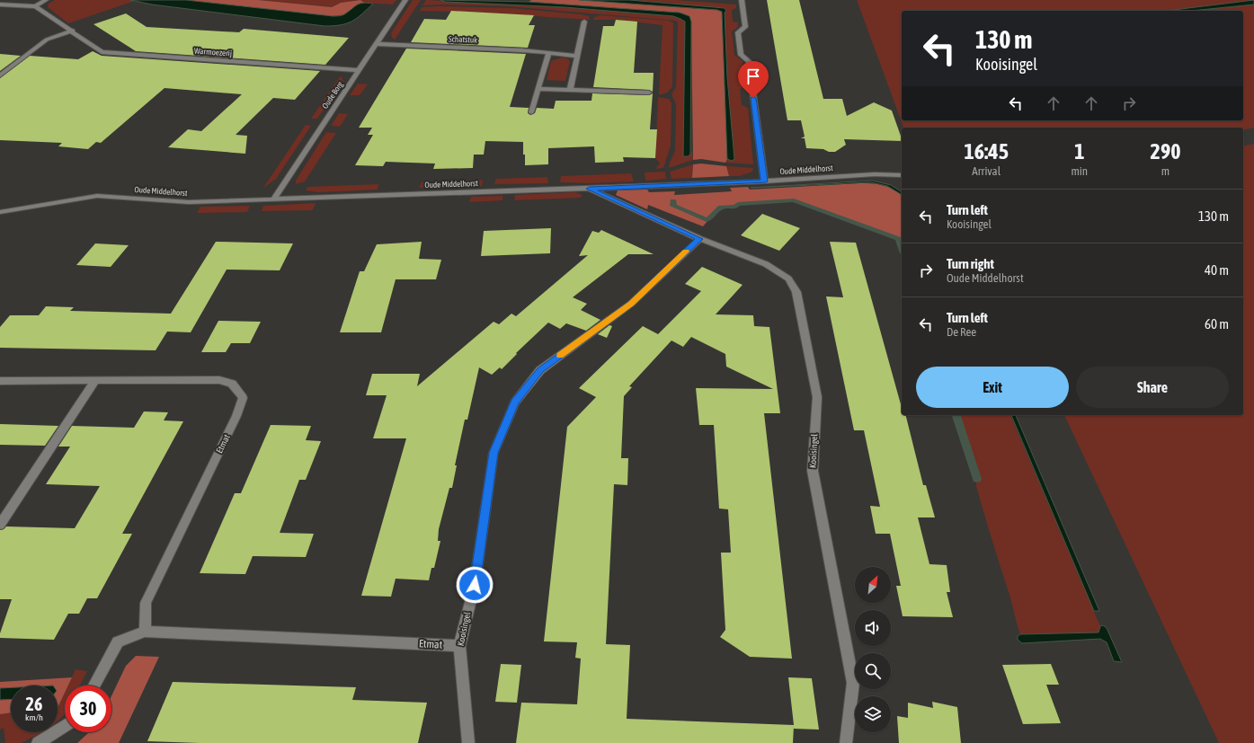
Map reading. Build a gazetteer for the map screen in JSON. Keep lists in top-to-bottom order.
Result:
{
  "streets": {
    "street": [
      "Schatstuk",
      "Warmoezerij",
      "Oude Borg",
      "Oude Middelhorst",
      "Etmat",
      "Kooisingel"
    ]
  },
  "crossings": [
    ["Schatstuk", "Oude Borg"],
    ["Warmoezerij", "Oude Borg"],
    ["Oude Borg", "Oude Middelhorst"],
    ["Oude Middelhorst", "Kooisingel"],
    ["Etmat", "Kooisingel"]
  ],
  "north": "top right",
  "page": {
    "turn": ["130 m", "Kooisingel"],
    "eta": [
      "16:45",
      "Arrival",
      "1",
      "min",
      "290",
      "m"
    ],
    "list": [
      {
        "name": "Turn left",
        "note": "Kooisingel",
        "value": "130 m"
      },
      {
        "name": "Turn right",
        "note": "Oude Middelhorst",
        "value": "40 m"
      },
      {
        "name": "Turn left",
        "note": "De Ree",
        "value": "60 m"
      }
    ],
    "buttons": ["Exit", "Share"],
    "speed": "26 km/h",
    "limit": "30"
  }
}
